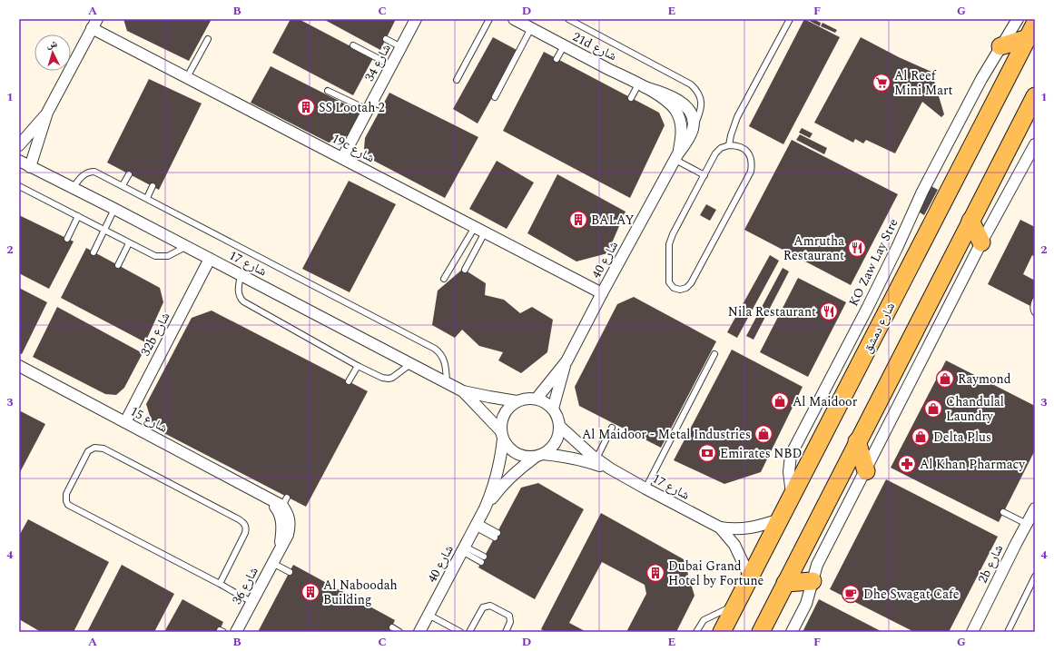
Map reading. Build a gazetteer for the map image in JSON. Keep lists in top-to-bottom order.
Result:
{
  "streets": {
    "main road": ["شارع دمشق"],
    "street": [
      "21d شارع",
      "شارع 34",
      "19c شارع",
      "شارع 40",
      "KO Zaw Lay Stre",
      "شارع 17",
      "32b شارع",
      "شارع 15",
      "2b شارع",
      "شارع 36"
    ]
  },
  "crossings": [
    ["21d شارع", "شارع 40"],
    ["شارع 34", "19c شارع"],
    ["19c شارع", "شارع 40"],
    ["شارع 40", "شارع 17"],
    ["KO Zaw Lay Stre", "شارع دمشق"],
    ["شارع 17", "شارع دمشق"],
    ["شارع 17", "32b شارع"],
    ["32b شارع", "شارع 15"],
    ["شارع 15", "شارع 36"]
  ],
  "places": {
    "supermarket": ["Al Reef Mini Mart"],
    "building": [
      "SS Lootah 2",
      "BALAY",
      "Dubai Grand Hotel by Fortune",
      "Al Naboodah Building"
    ],
    "restaurant": ["Amrutha Restaurant", "Nila Restaurant"],
    "shop": [
      "Raymond",
      "Al Maidoor",
      "Chandulal Laundry",
      "Al Maidoor - Metal Industries",
      "Delta Plus"
    ],
    "bank": ["Emirates NBD"],
    "pharmacy": ["Al Khan Pharmacy"],
    "cafe": ["Dhe Swagat Cafe"]
  },
  "north": "top",
  "grid": {
    "columns": [
      "A",
      "B",
      "C",
      "D",
      "E",
      "F",
      "G"
    ],
    "rows": [
      "1",
      "2",
      "3",
      "4"
    ]
  }
}
